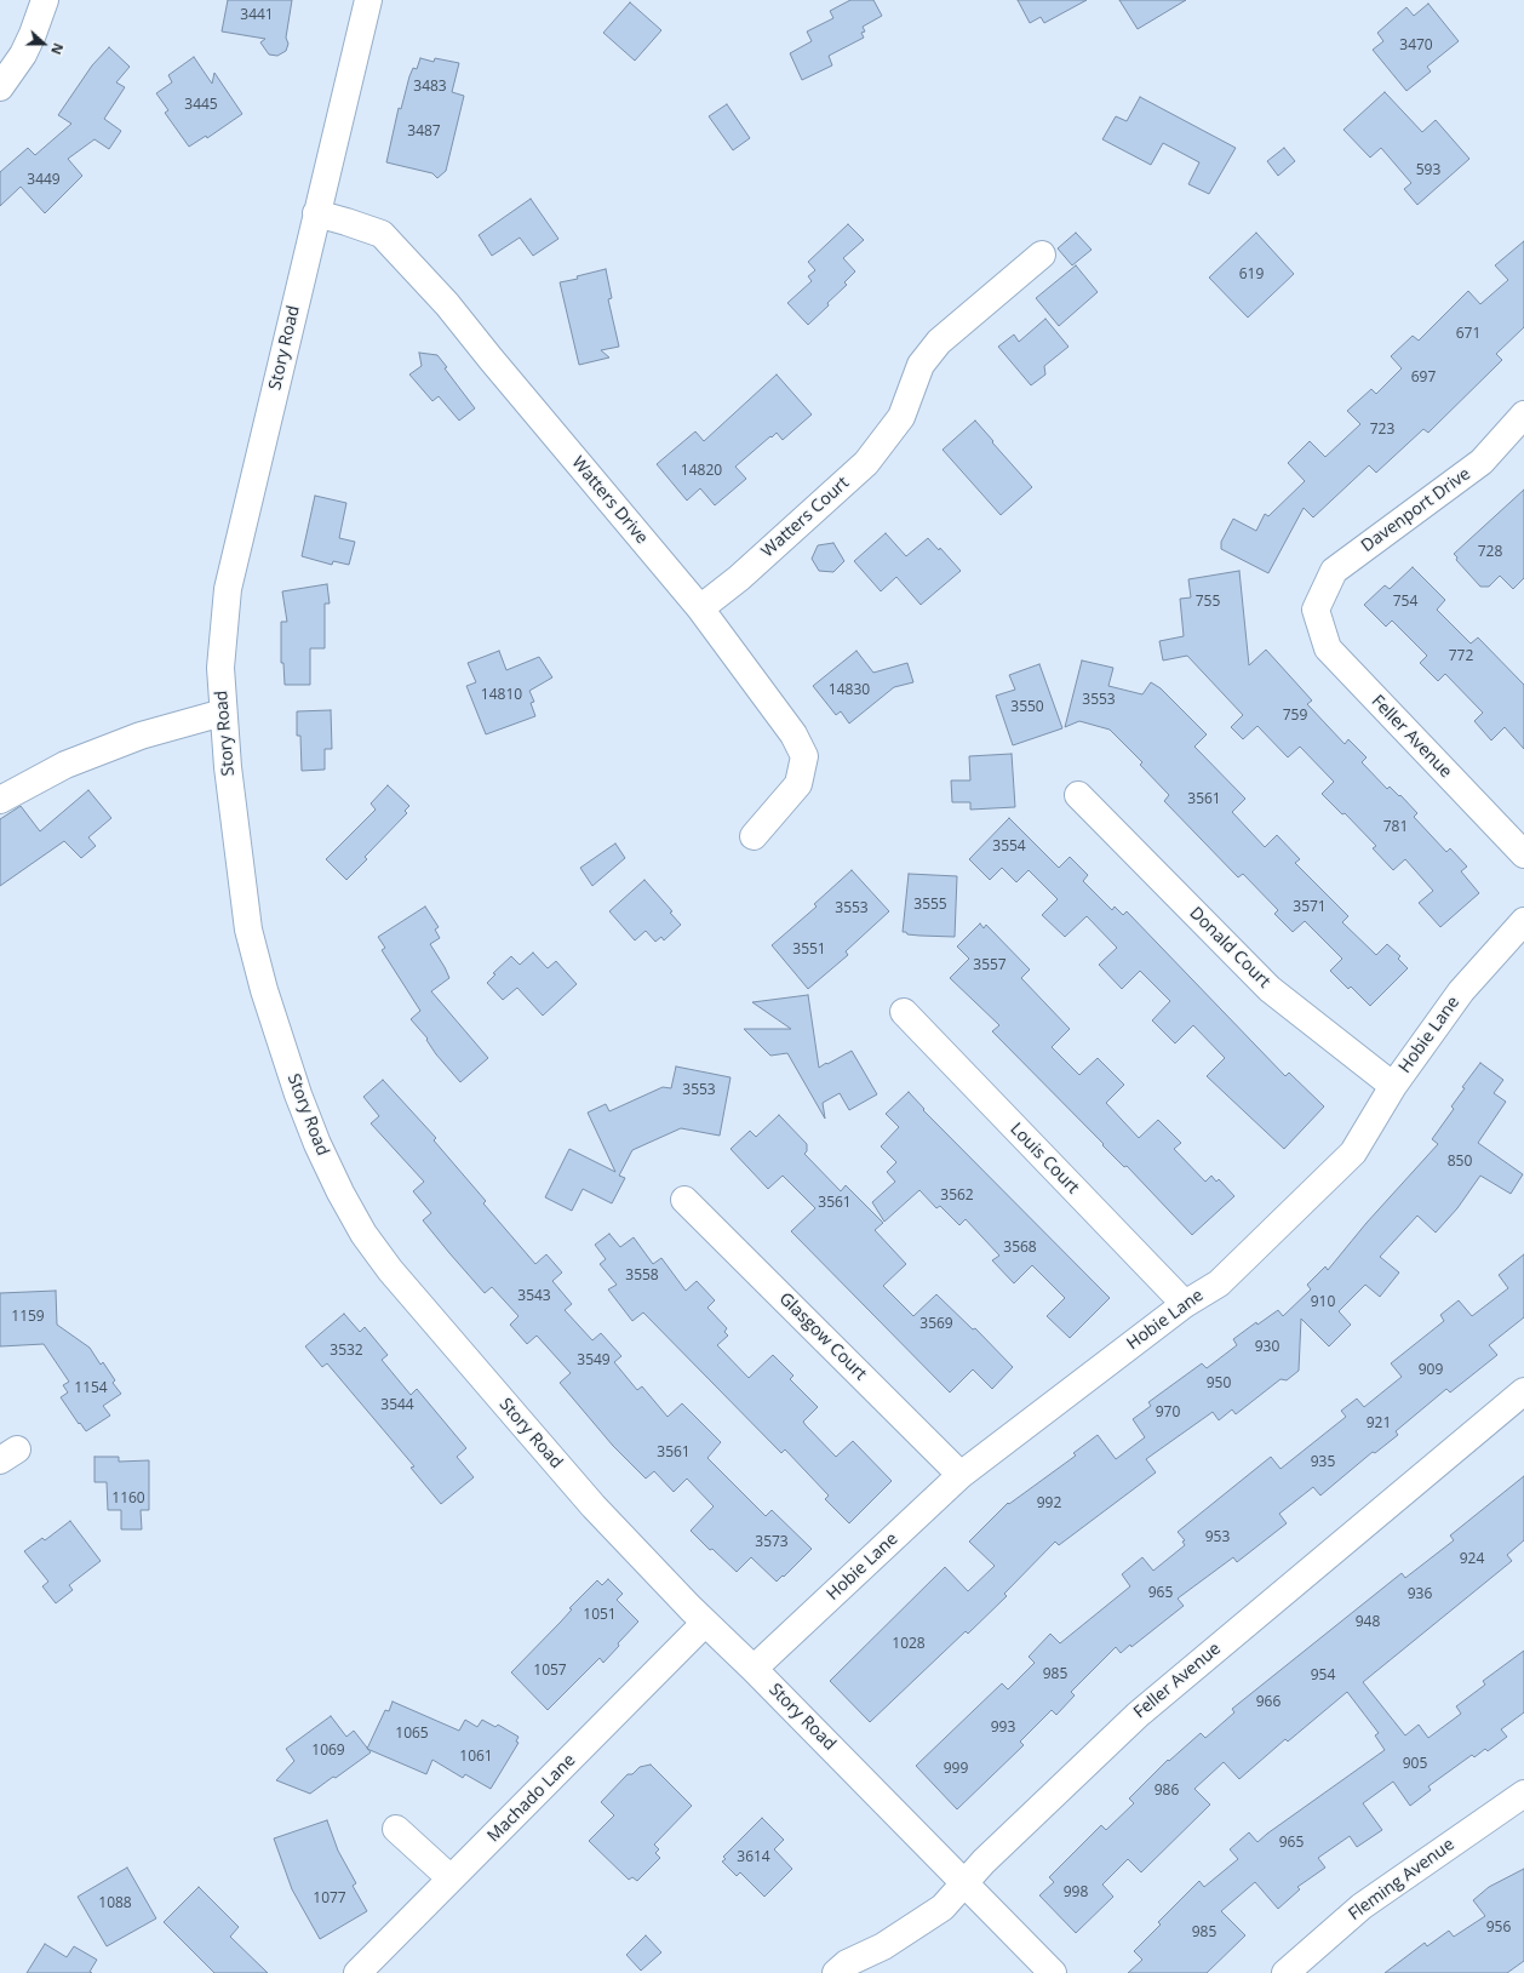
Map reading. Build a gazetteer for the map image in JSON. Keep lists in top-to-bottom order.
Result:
{
  "streets": {
    "street": [
      "Story Road",
      "Watters Drive",
      "Davenport Drive",
      "Watters Court",
      "Feller Avenue",
      "Donald Court",
      "Hobie Lane",
      "Louis Court",
      "Glasgow Court",
      "Machado Lane",
      "Fleming Avenue"
    ]
  },
  "crossings": [
    ["Story Road", "Watters Drive"],
    ["Story Road", "Feller Avenue"],
    ["Story Road", "Hobie Lane"],
    ["Story Road", "Machado Lane"],
    ["Watters Drive", "Watters Court"],
    ["Davenport Drive", "Feller Avenue"],
    ["Donald Court", "Hobie Lane"],
    ["Hobie Lane", "Louis Court"],
    ["Hobie Lane", "Glasgow Court"]
  ],
  "house_numbers": [
    "3441",
    "3470",
    "3483",
    "3445",
    "3487",
    "593",
    "3449",
    "619",
    "671",
    "697",
    "723",
    "14820",
    "728",
    "755",
    "754",
    "772",
    "14830",
    "14810",
    "3553",
    "3550",
    "759",
    "3561",
    "781",
    "3554",
    "3555",
    "3571",
    "3553",
    "3551",
    "3557",
    "3553",
    "850",
    "3562",
    "3561",
    "3568",
    "3558",
    "3543",
    "910",
    "1159",
    "3569",
    "930",
    "3532",
    "3549",
    "909",
    "950",
    "1154",
    "3544",
    "970",
    "921",
    "3561",
    "935",
    "1160",
    "992",
    "953",
    "3573",
    "924",
    "965",
    "936",
    "1051",
    "948",
    "1028",
    "1057",
    "985",
    "954",
    "966",
    "993",
    "1065",
    "1069",
    "1061",
    "905",
    "999",
    "986",
    "965",
    "3614",
    "998",
    "1077",
    "1088",
    "956",
    "985"
  ],
  "north": "right"
}
